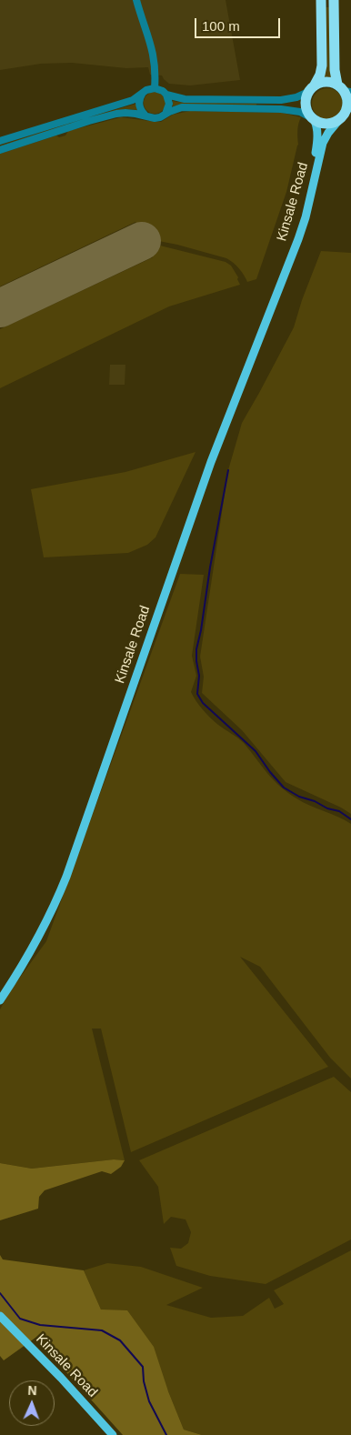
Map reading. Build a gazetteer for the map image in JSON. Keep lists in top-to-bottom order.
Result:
{
  "streets": {
    "main road": ["Kinsale Road"]
  },
  "scale_bar": "100 m",
  "north": "top"
}
